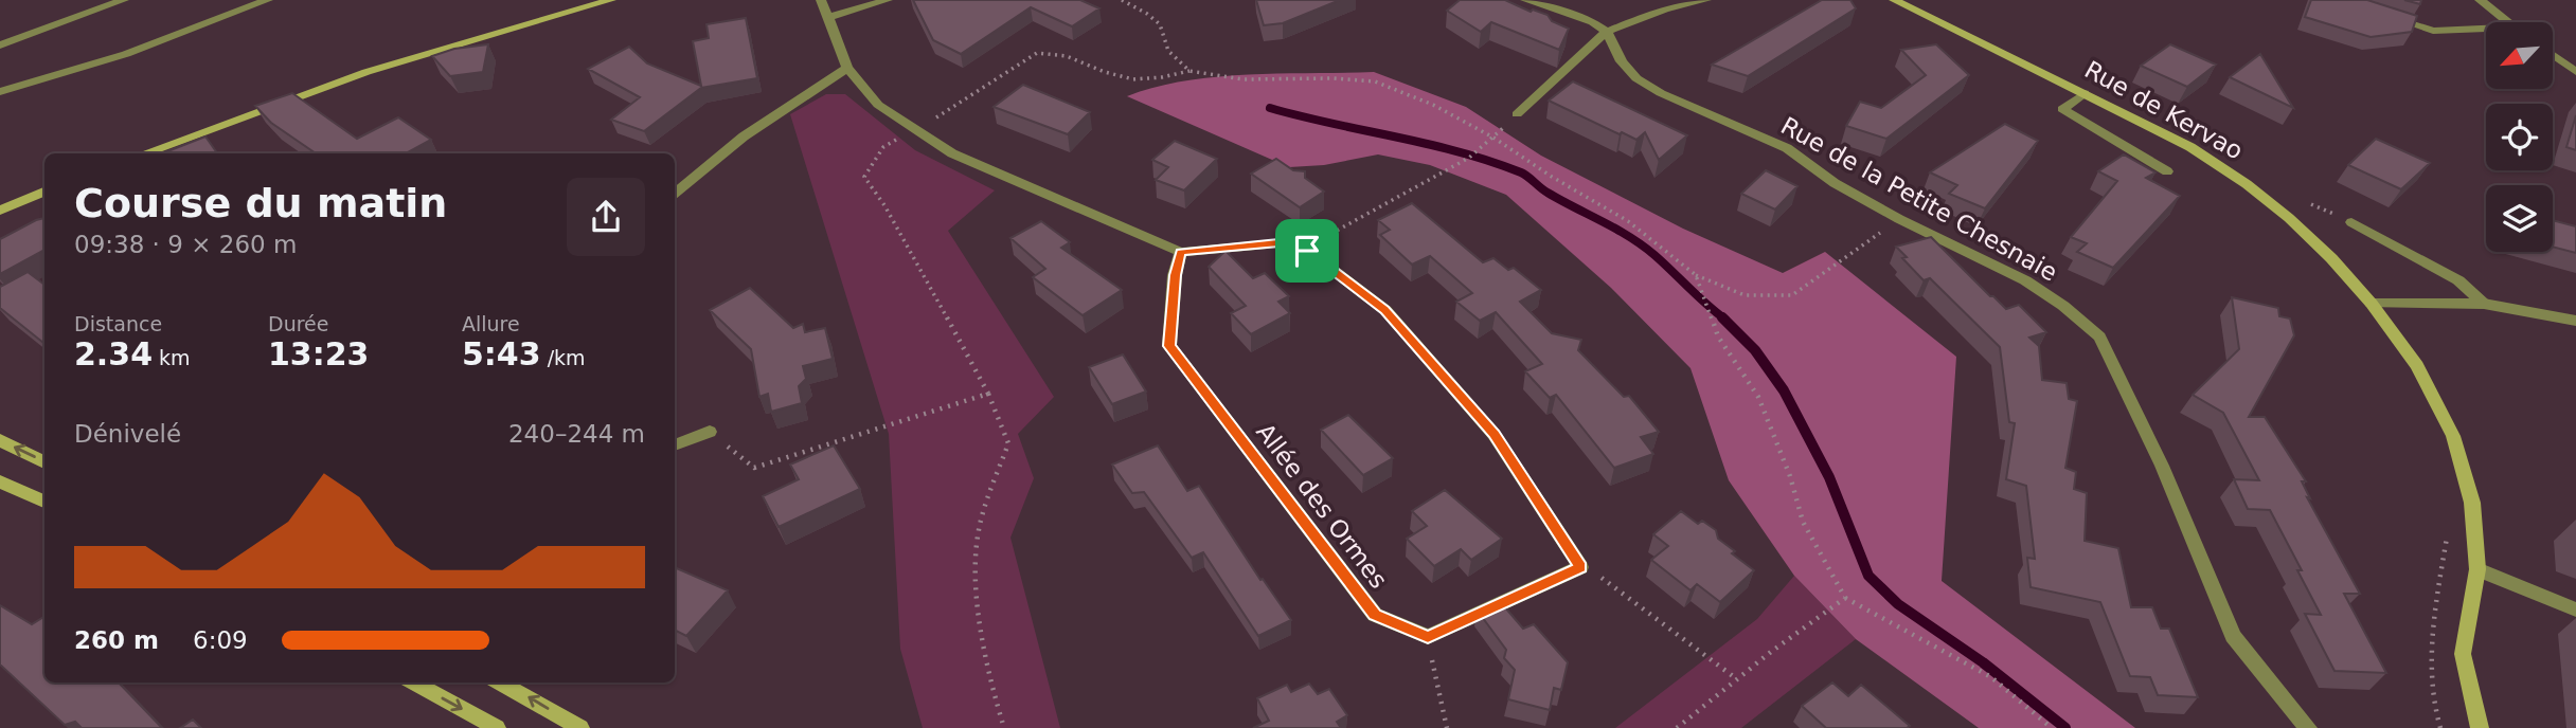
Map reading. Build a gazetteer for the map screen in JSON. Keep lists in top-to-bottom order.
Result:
{
  "streets": {
    "main road": ["Rue de Kervao"],
    "street": ["Rue de la Petite Chesnaie", "Allée des Ormes"]
  },
  "north": "bottom left",
  "page": {
    "heading": ["Course du matin", "09:38 · 9 × 260 m"],
    "stats": [
      ["Distance", "2.34 km"],
      ["Durée", "13:23"],
      ["Allure", "5:43 /km"]
    ],
    "chart": ["Dénivelé", "240–244 m"],
    "list": [
      {
        "name": "260 m",
        "note": "6:09"
      }
    ]
  }
}
